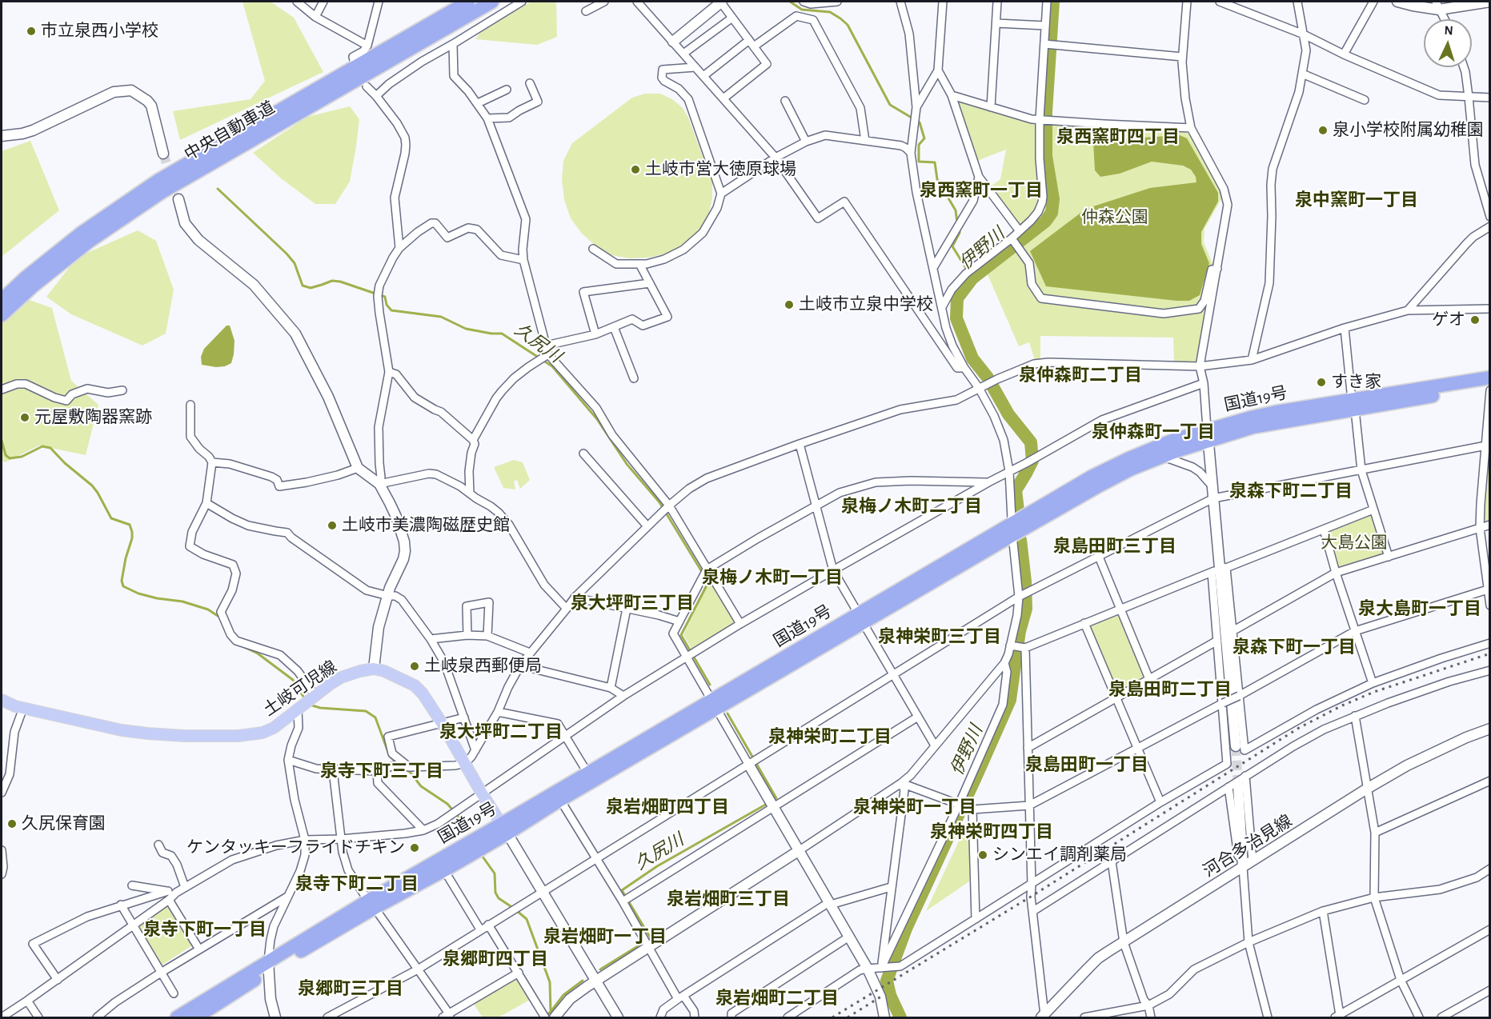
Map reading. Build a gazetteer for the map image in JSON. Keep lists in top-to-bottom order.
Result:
{
  "streets": {
    "highway": ["中央自動車道", "国道19号"],
    "main road": ["土岐可児線"],
    "street": ["河合多治見線"]
  },
  "districts": [
    "泉西窯町四丁目",
    "泉西窯町一丁目",
    "泉中窯町一丁目",
    "泉仲森町二丁目",
    "泉仲森町一丁目",
    "泉森下町二丁目",
    "泉梅ノ木町二丁目",
    "泉島田町三丁目",
    "泉梅ノ木町一丁目",
    "泉大坪町三丁目",
    "泉大島町一丁目",
    "泉神栄町三丁目",
    "泉森下町一丁目",
    "泉島田町二丁目",
    "泉大坪町二丁目",
    "泉神栄町二丁目",
    "泉島田町一丁目",
    "泉寺下町三丁目",
    "泉岩畑町四丁目",
    "泉神栄町一丁目",
    "泉神栄町四丁目",
    "泉寺下町二丁目",
    "泉岩畑町三丁目",
    "泉寺下町一丁目",
    "泉岩畑町一丁目",
    "泉郷町四丁目",
    "泉郷町三丁目",
    "泉岩畑町二丁目"
  ],
  "water": ["伊野川", "久尻川"],
  "parks": ["仲森公園", "大島公園"],
  "places": [
    "市立泉西小学校",
    "泉小学校附属幼稚園",
    "土岐市営大徳原球場",
    "土岐市立泉中学校",
    "ゲオ",
    "すき家",
    "元屋敷陶器窯跡",
    "土岐市美濃陶磁歴史館",
    "土岐泉西郵便局",
    "久尻保育園",
    "ケンタッキーフライドチキン",
    "シンエイ調剤薬局"
  ],
  "north": "top"
}
